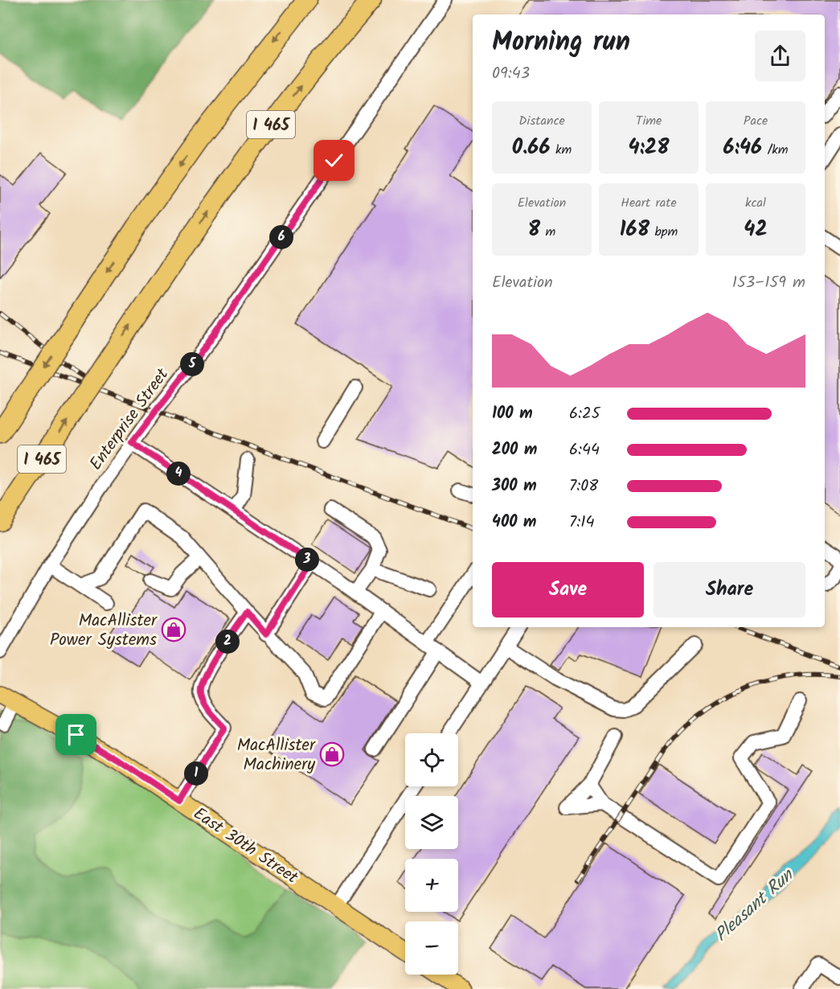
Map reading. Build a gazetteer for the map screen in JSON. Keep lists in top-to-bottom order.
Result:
{
  "streets": {
    "highway": ["I 465"],
    "main road": ["East 30th Street"],
    "street": ["Enterprise Street"]
  },
  "water": ["Pleasant Run"],
  "places": {
    "shop": ["MacAllister Power Systems", "MacAllister Machinery"]
  },
  "page": {
    "heading": ["Morning run", "09:43"],
    "stats": [
      ["Distance", "0.66 km"],
      ["Time", "4:28"],
      ["Pace", "6:46 /km"],
      ["Elevation", "8 m"],
      ["Heart rate", "168 bpm"],
      ["kcal", "42"]
    ],
    "pins": [
      "6",
      "5",
      "4",
      "3",
      "2",
      "1"
    ],
    "chart": ["Elevation", "153–159 m"],
    "list": [
      {
        "name": "100 m",
        "note": "6:25"
      },
      {
        "name": "200 m",
        "note": "6:44"
      },
      {
        "name": "300 m",
        "note": "7:08"
      },
      {
        "name": "400 m",
        "note": "7:14"
      }
    ],
    "buttons": ["Save", "Share"],
    "map_buttons": ["+", "−"]
  }
}
